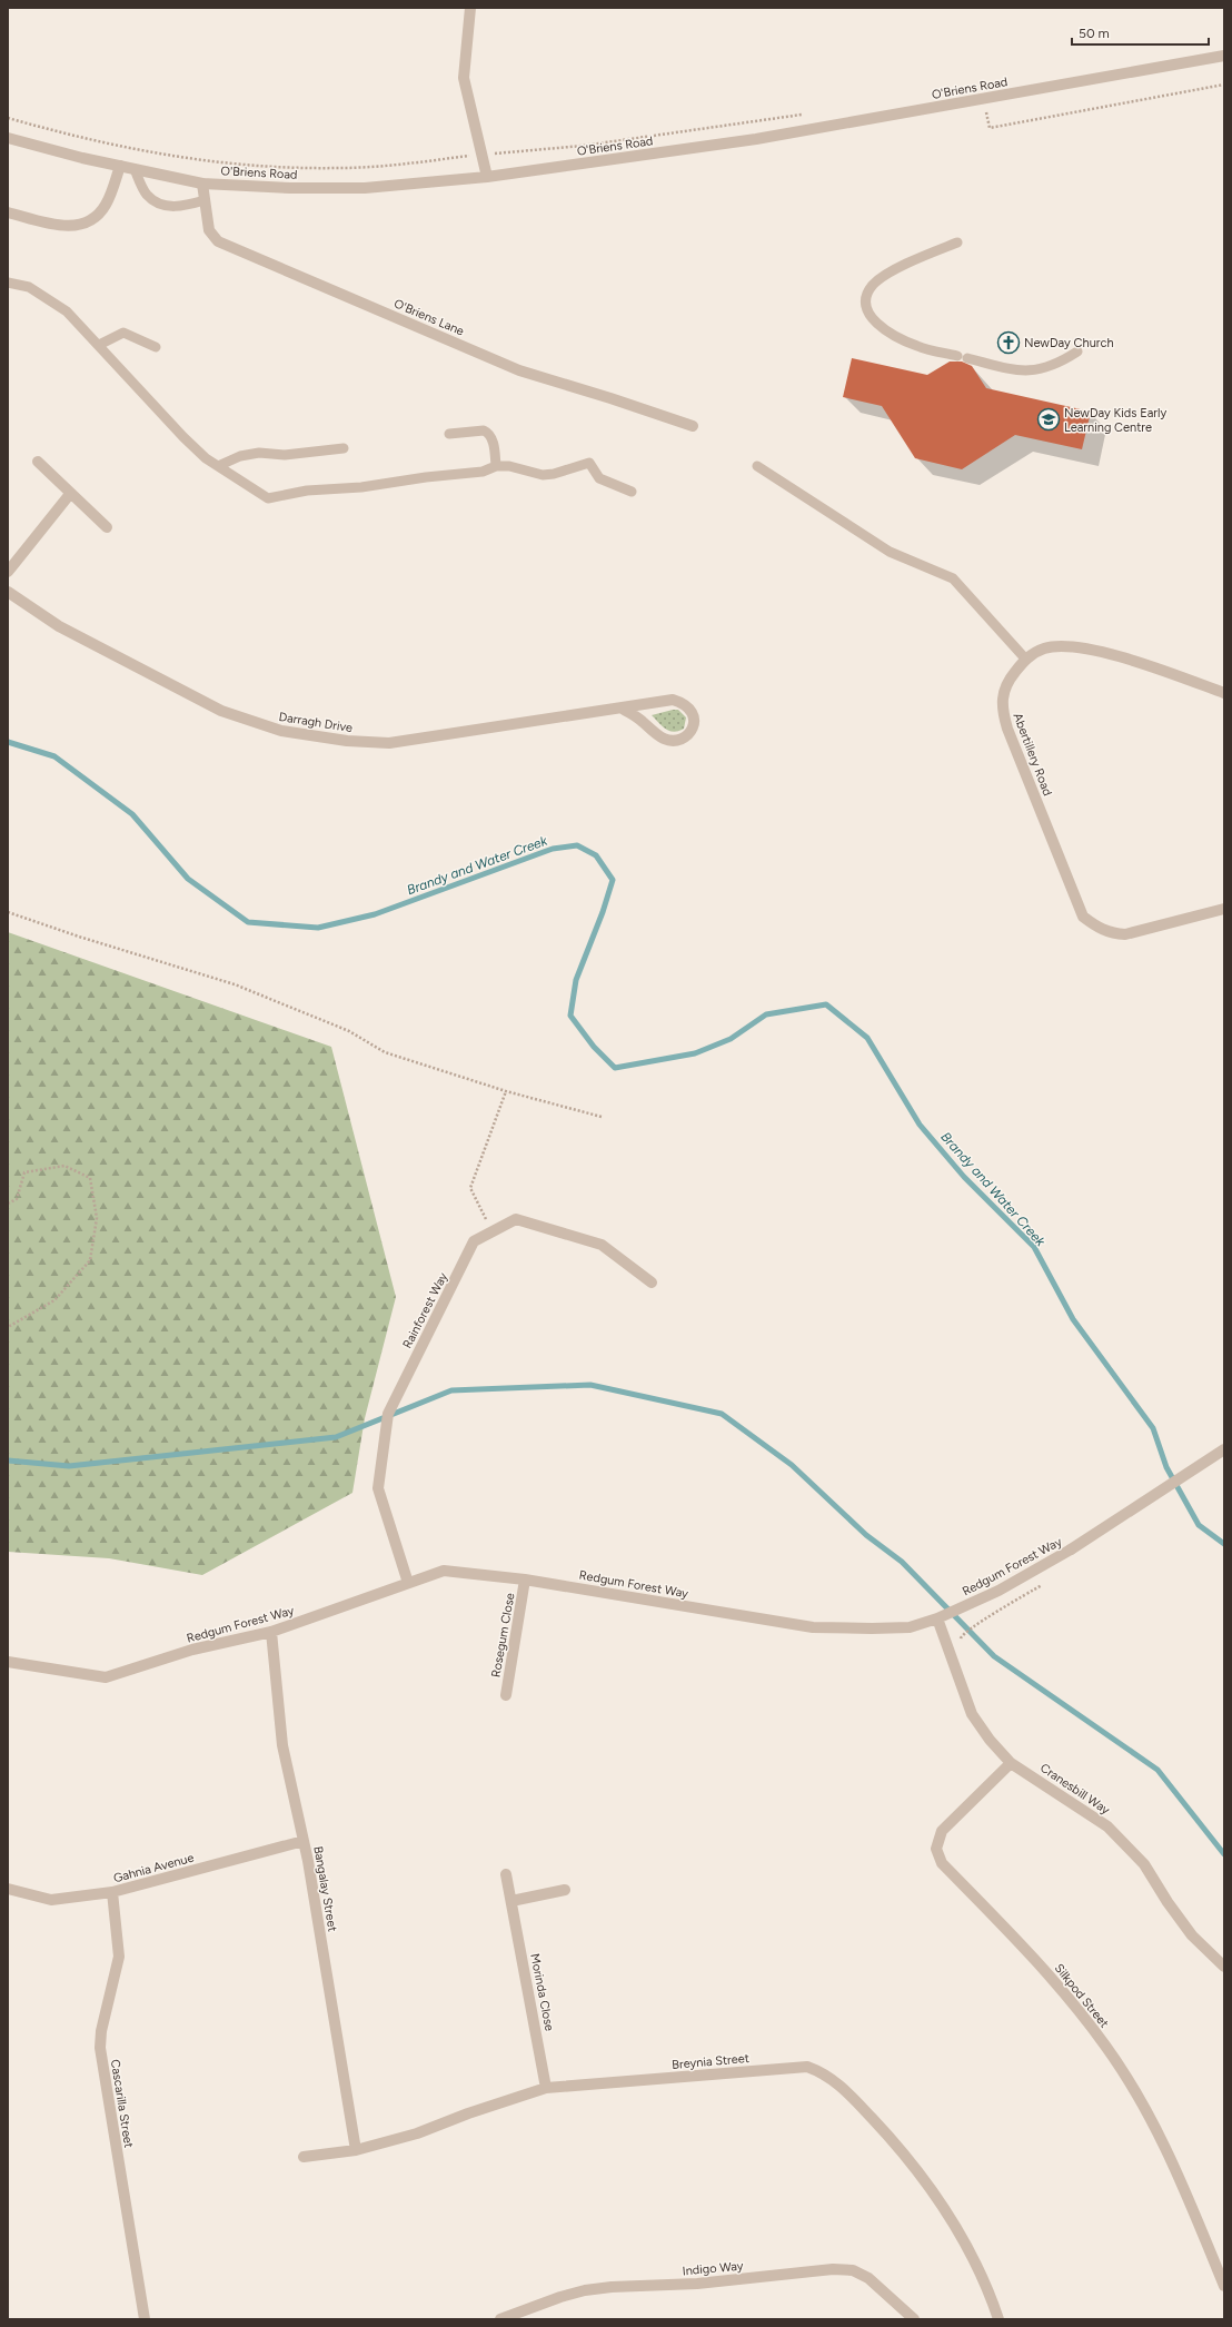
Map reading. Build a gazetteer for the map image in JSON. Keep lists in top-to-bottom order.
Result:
{
  "streets": {
    "street": [
      "O'Briens Road",
      "O'Briens Lane",
      "Darragh Drive",
      "Abertillery Road",
      "Rainforest Way",
      "Redgum Forest Way",
      "Rosegum Close",
      "Cranesbill Way",
      "Gahnia Avenue",
      "Bangalay Street",
      "Morinda Close",
      "Silkpod Street",
      "Breynia Street",
      "Cascarilla Street",
      "Indigo Way"
    ]
  },
  "crossings": [
    ["O'Briens Road", "O'Briens Lane"],
    ["Rainforest Way", "Redgum Forest Way"],
    ["Redgum Forest Way", "Rosegum Close"],
    ["Redgum Forest Way", "Cranesbill Way"],
    ["Redgum Forest Way", "Bangalay Street"],
    ["Cranesbill Way", "Silkpod Street"],
    ["Gahnia Avenue", "Bangalay Street"],
    ["Gahnia Avenue", "Cascarilla Street"],
    ["Bangalay Street", "Breynia Street"],
    ["Morinda Close", "Breynia Street"]
  ],
  "water": ["Brandy and Water Creek"],
  "places": {
    "church": ["NewDay Church"],
    "school or university": ["NewDay Kids Early Learning Centre"]
  },
  "scale_bar": "50 m"
}
